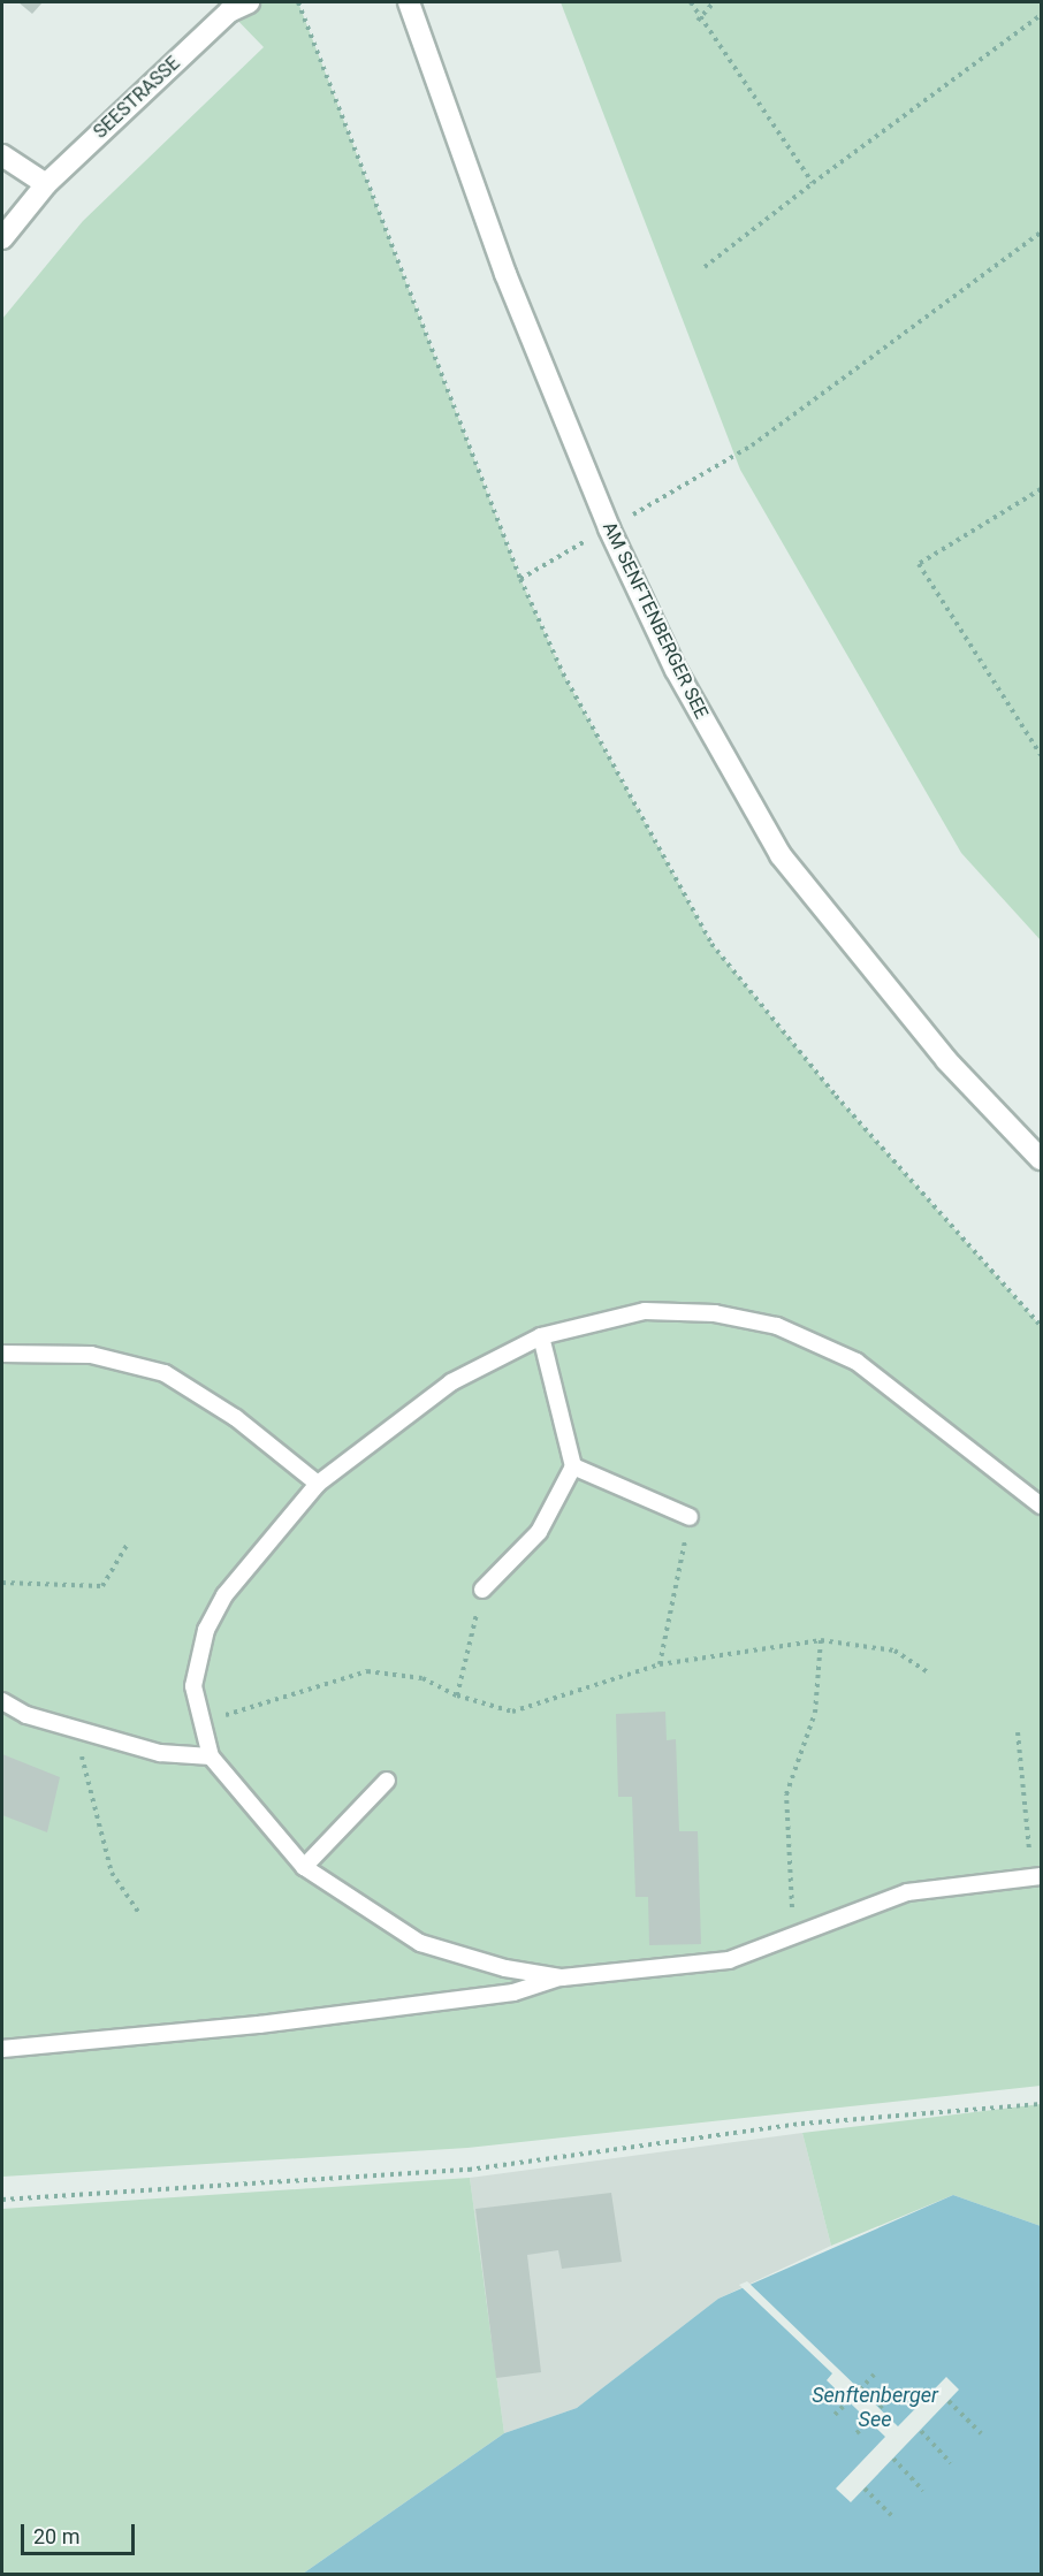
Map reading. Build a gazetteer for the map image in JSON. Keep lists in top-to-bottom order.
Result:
{
  "streets": {
    "street": ["SEESTRASSE", "AM SENFTENBERGER SEE"]
  },
  "water": ["Senftenberger See"],
  "scale_bar": "20 m"
}
